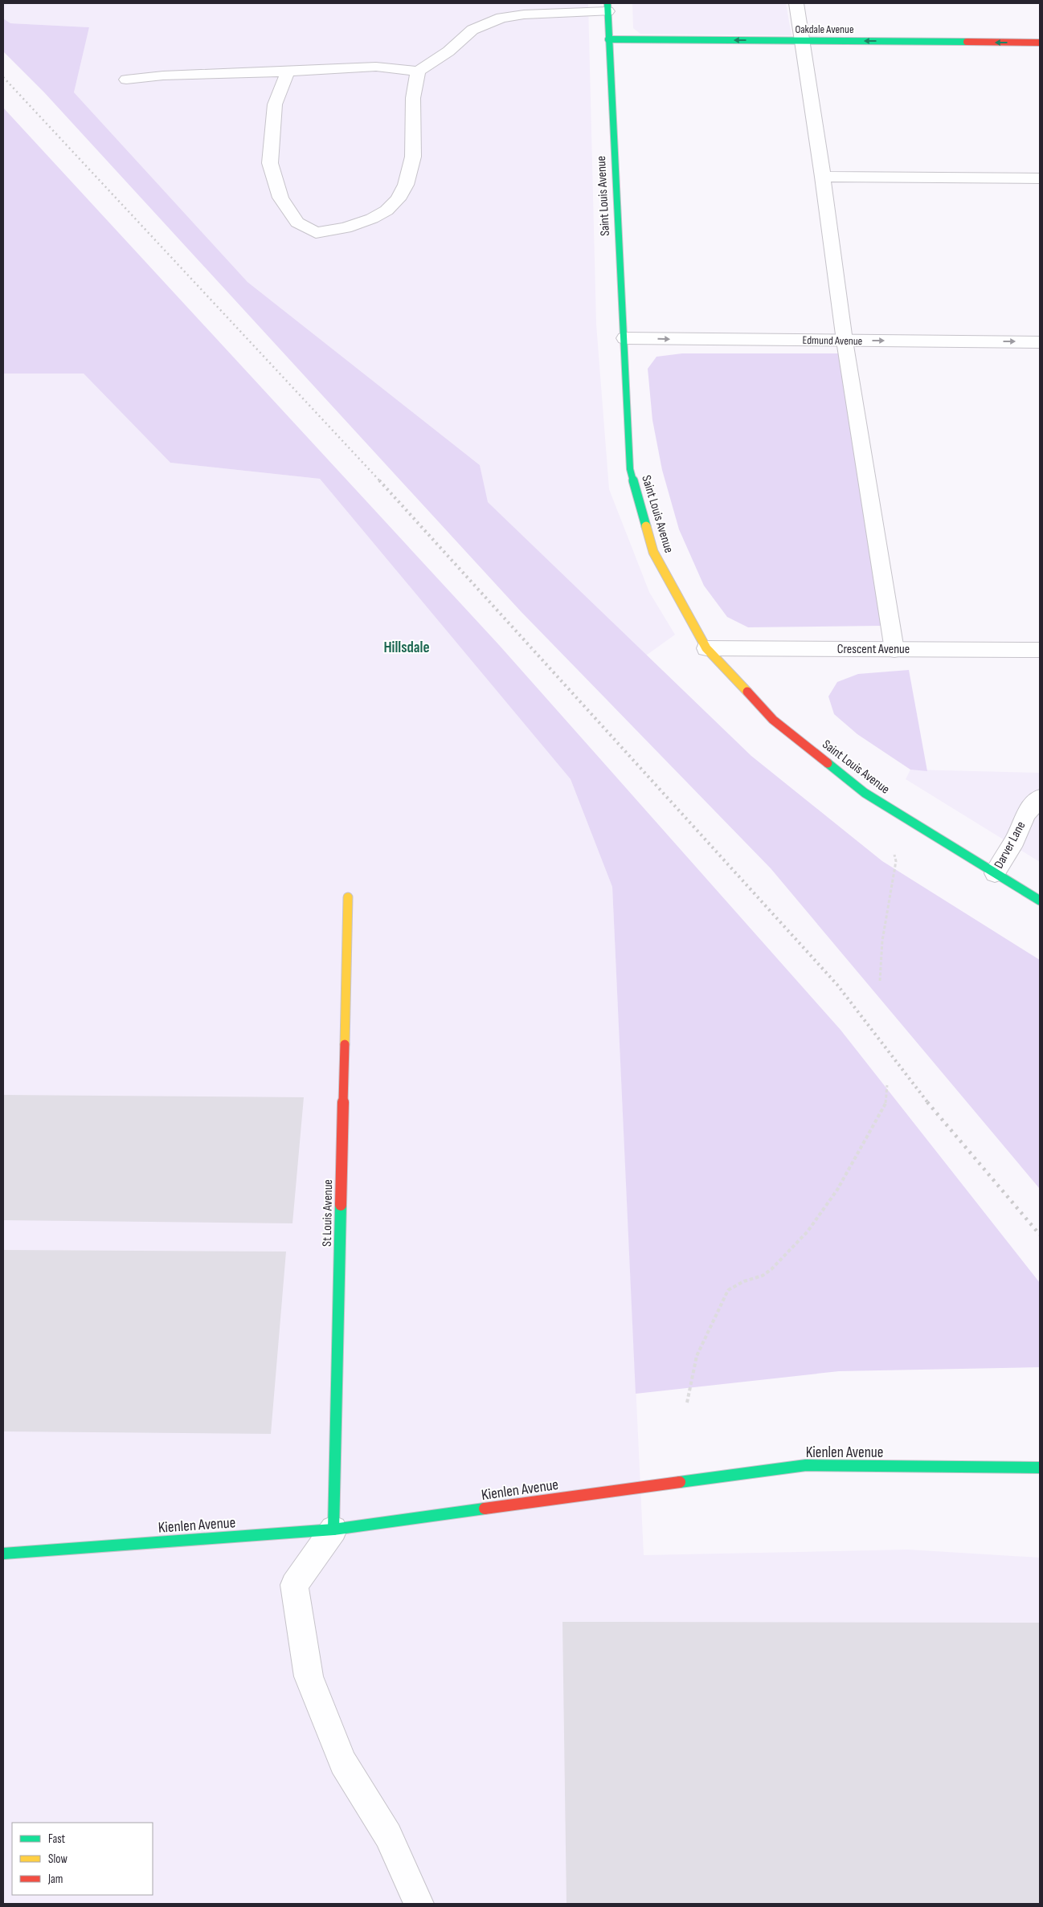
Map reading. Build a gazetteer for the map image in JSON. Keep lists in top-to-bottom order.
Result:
{
  "streets": {
    "street": [
      "Oakdale Avenue",
      "Saint Louis Avenue",
      "Edmund Avenue",
      "Crescent Avenue",
      "Darver Lane",
      "St Louis Avenue",
      "Kienlen Avenue"
    ]
  },
  "crossings": [
    ["Oakdale Avenue", "Saint Louis Avenue"],
    ["Saint Louis Avenue", "Edmund Avenue"],
    ["Saint Louis Avenue", "Crescent Avenue"],
    ["Saint Louis Avenue", "Darver Lane"],
    ["St Louis Avenue", "Kienlen Avenue"]
  ],
  "one_way": ["Oakdale Avenue"],
  "districts": ["Hillsdale"],
  "legend": ["Fast", "Slow", "Jam"]
}
